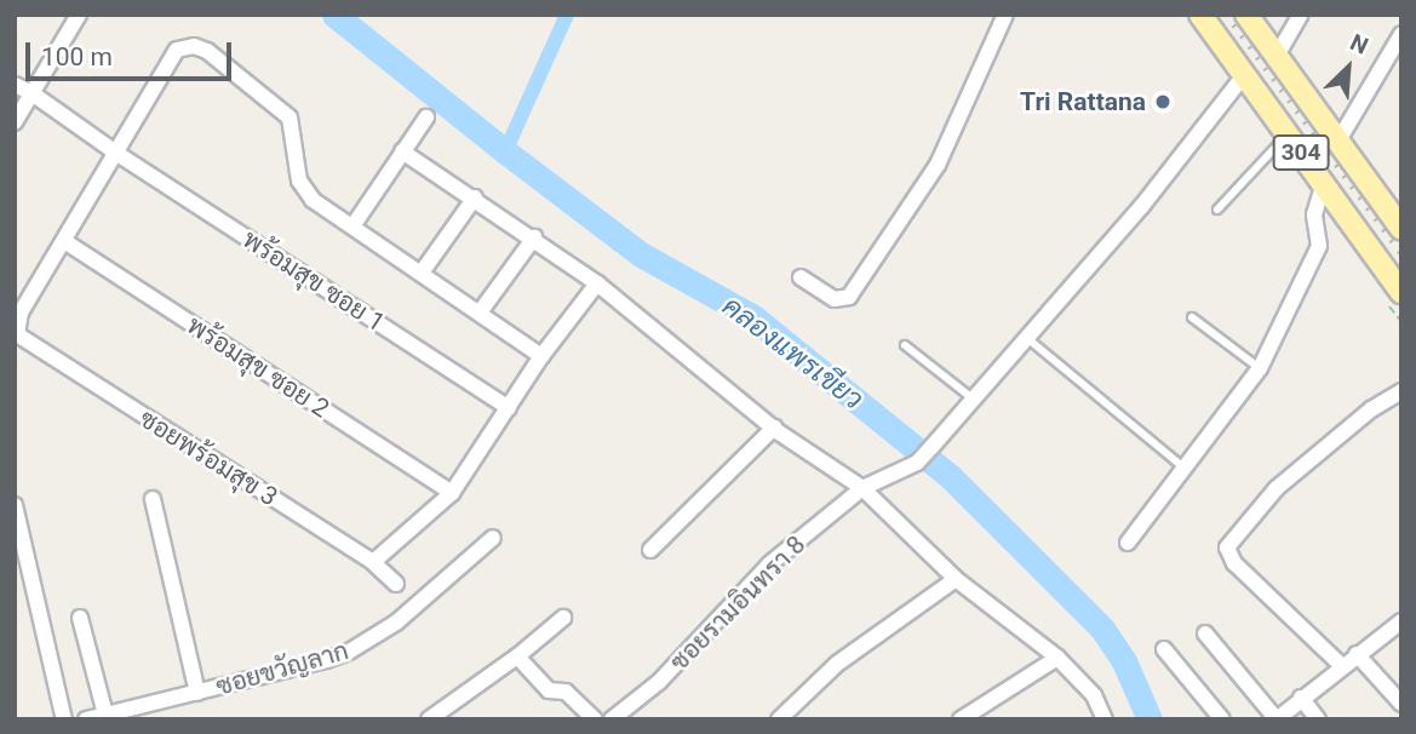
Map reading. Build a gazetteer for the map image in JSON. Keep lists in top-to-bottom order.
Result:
{
  "streets": {
    "main road": ["304"],
    "street": [
      "พร้อมสุข ซอย 1",
      "พร้อมสุข ซอย 2",
      "ซอยพร้อมสุข 3",
      "ซอยรามอินทรา 8",
      "ซอยขวัญลาก"
    ]
  },
  "water": ["คลองแพรเขียว"],
  "places": ["Tri Rattana"],
  "scale_bar": "100 m",
  "north": "top right"
}
